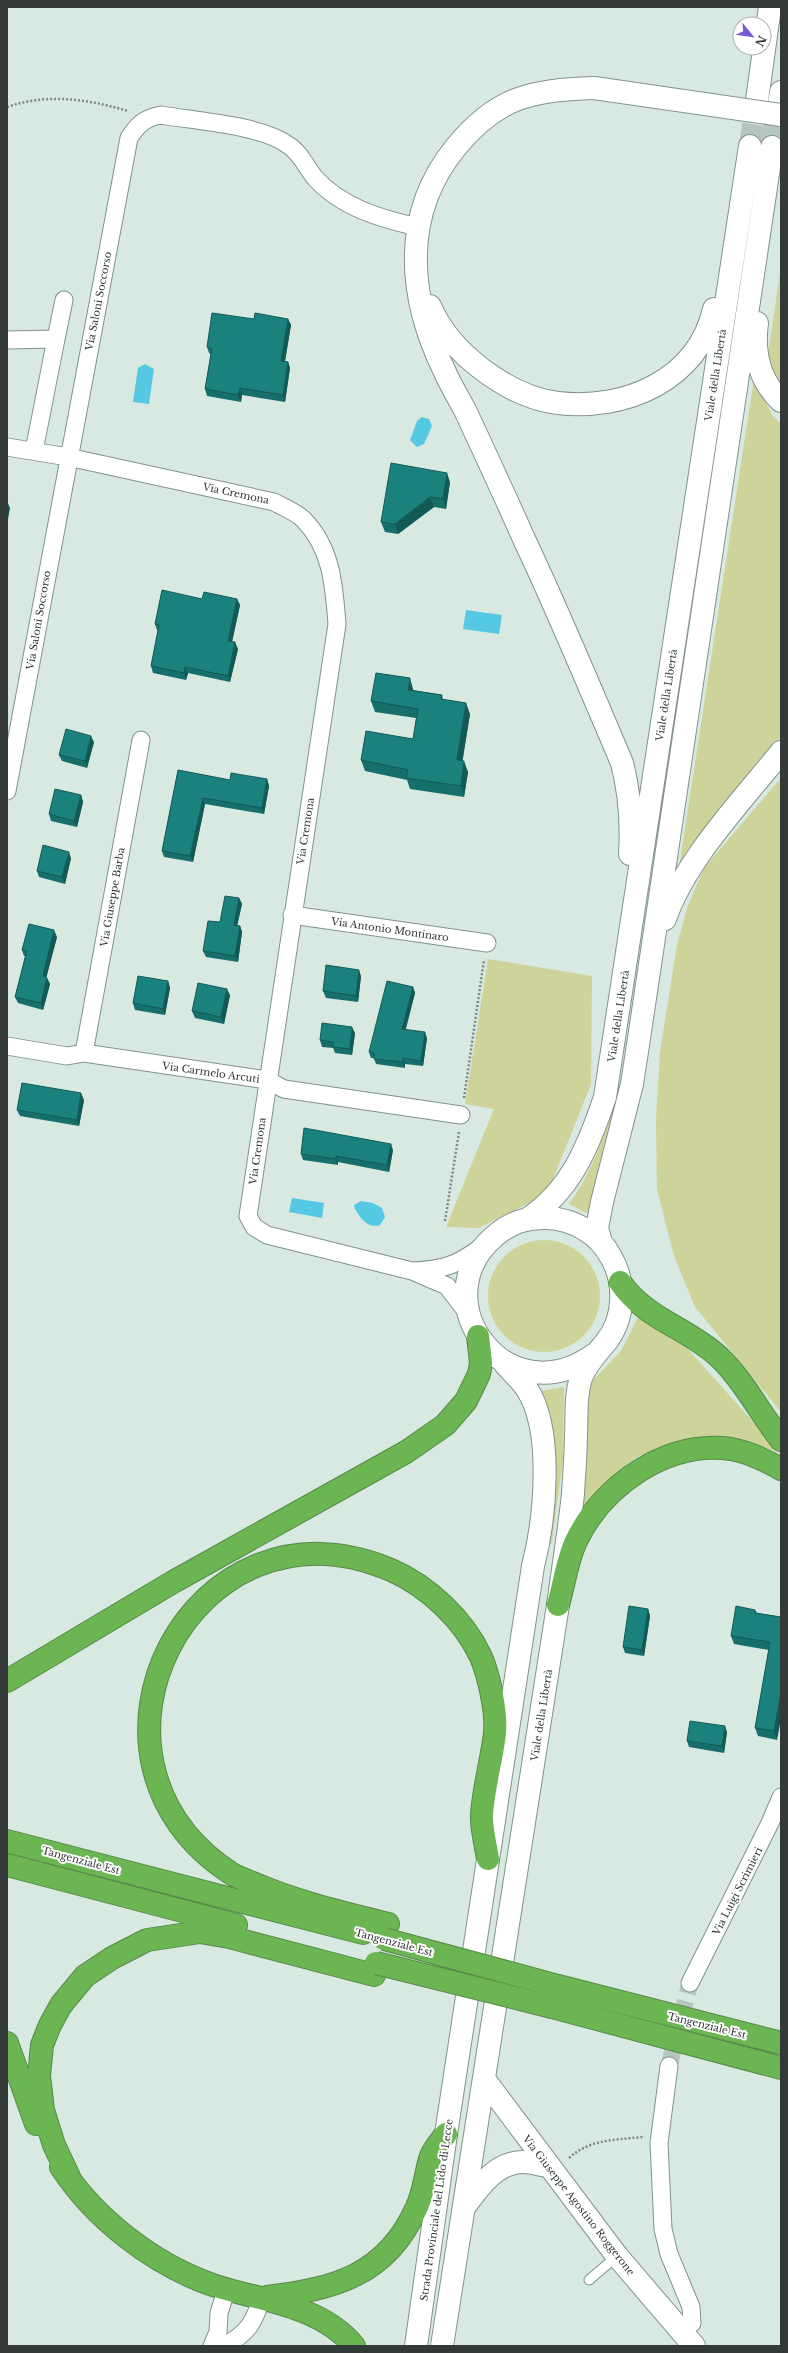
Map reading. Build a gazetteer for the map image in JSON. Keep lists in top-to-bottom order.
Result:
{
  "streets": {
    "highway": ["Tangenziale Est"],
    "main road": ["Viale della Libertà", "Via Giuseppe Agostino Roggerone", "Strada Provinciale del Lido di Lecce"],
    "street": [
      "Via Saloni Soccorso",
      "Via Cremona",
      "Via Giuseppe Barba",
      "Via Antonio Montinaro",
      "Via Carmelo Arcuti",
      "Via Luigi Scrimieri"
    ]
  },
  "crossings": [
    ["Via Saloni Soccorso", "Via Cremona"],
    ["Viale della Libertà", "Via Cremona"],
    ["Viale della Libertà", "Via Giuseppe Agostino Roggerone"],
    ["Viale della Libertà", "Strada Provinciale del Lido di Lecce"],
    ["Via Cremona", "Via Antonio Montinaro"],
    ["Via Cremona", "Via Carmelo Arcuti"],
    ["Via Giuseppe Barba", "Via Carmelo Arcuti"]
  ],
  "north": "bottom right"
}
